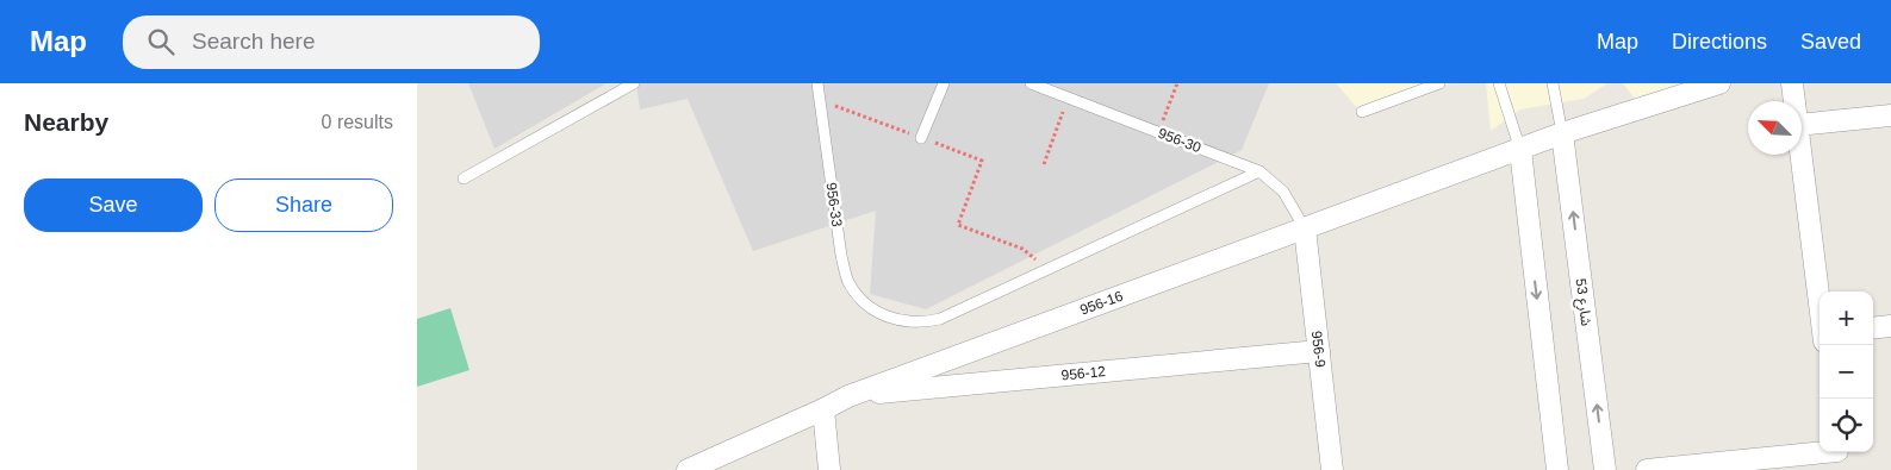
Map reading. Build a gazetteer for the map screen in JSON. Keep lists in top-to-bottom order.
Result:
{
  "streets": {
    "street": [
      "شارع 53",
      "956-16",
      "956-9",
      "956-12"
    ],
    "lane": ["956-30", "956-33"]
  },
  "crossings": [
    ["956-30", "956-16"],
    ["956-30", "956-9"],
    ["شارع 53", "956-16"],
    ["956-16", "956-9"],
    ["956-16", "956-12"],
    ["956-9", "956-12"]
  ],
  "north": "top left",
  "page": {
    "header": "Map",
    "search": "Search here",
    "nav": ["Map", "Directions", "Saved"],
    "heading": ["Nearby", "0 results"],
    "buttons": ["Save", "Share"],
    "map_buttons": ["+", "−"]
  }
}
